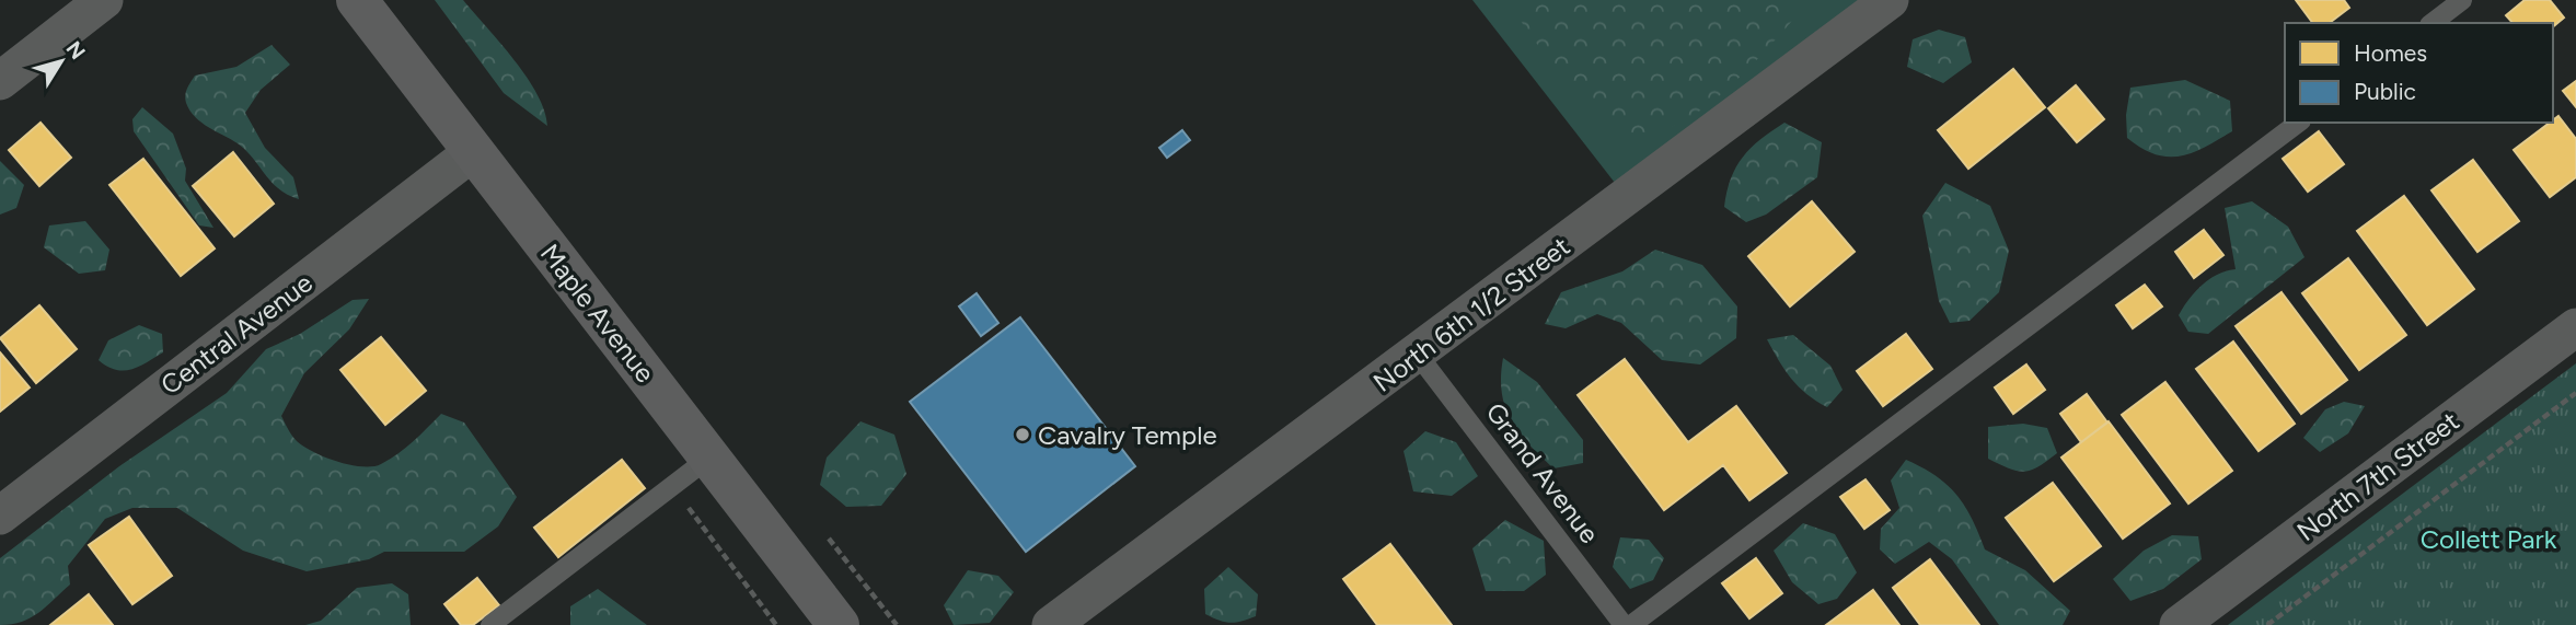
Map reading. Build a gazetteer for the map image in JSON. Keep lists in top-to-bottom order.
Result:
{
  "streets": {
    "main road": ["Maple Avenue"],
    "street": ["North 6th 1/2 Street", "Central Avenue", "North 7th Street"],
    "lane": ["Grand Avenue"]
  },
  "crossings": [
    ["Maple Avenue", "Central Avenue"],
    ["North 6th 1/2 Street", "Grand Avenue"]
  ],
  "parks": ["Collett Park"],
  "places": ["Cavalry Temple"],
  "legend": ["Homes", "Public"],
  "north": "top right"
}
